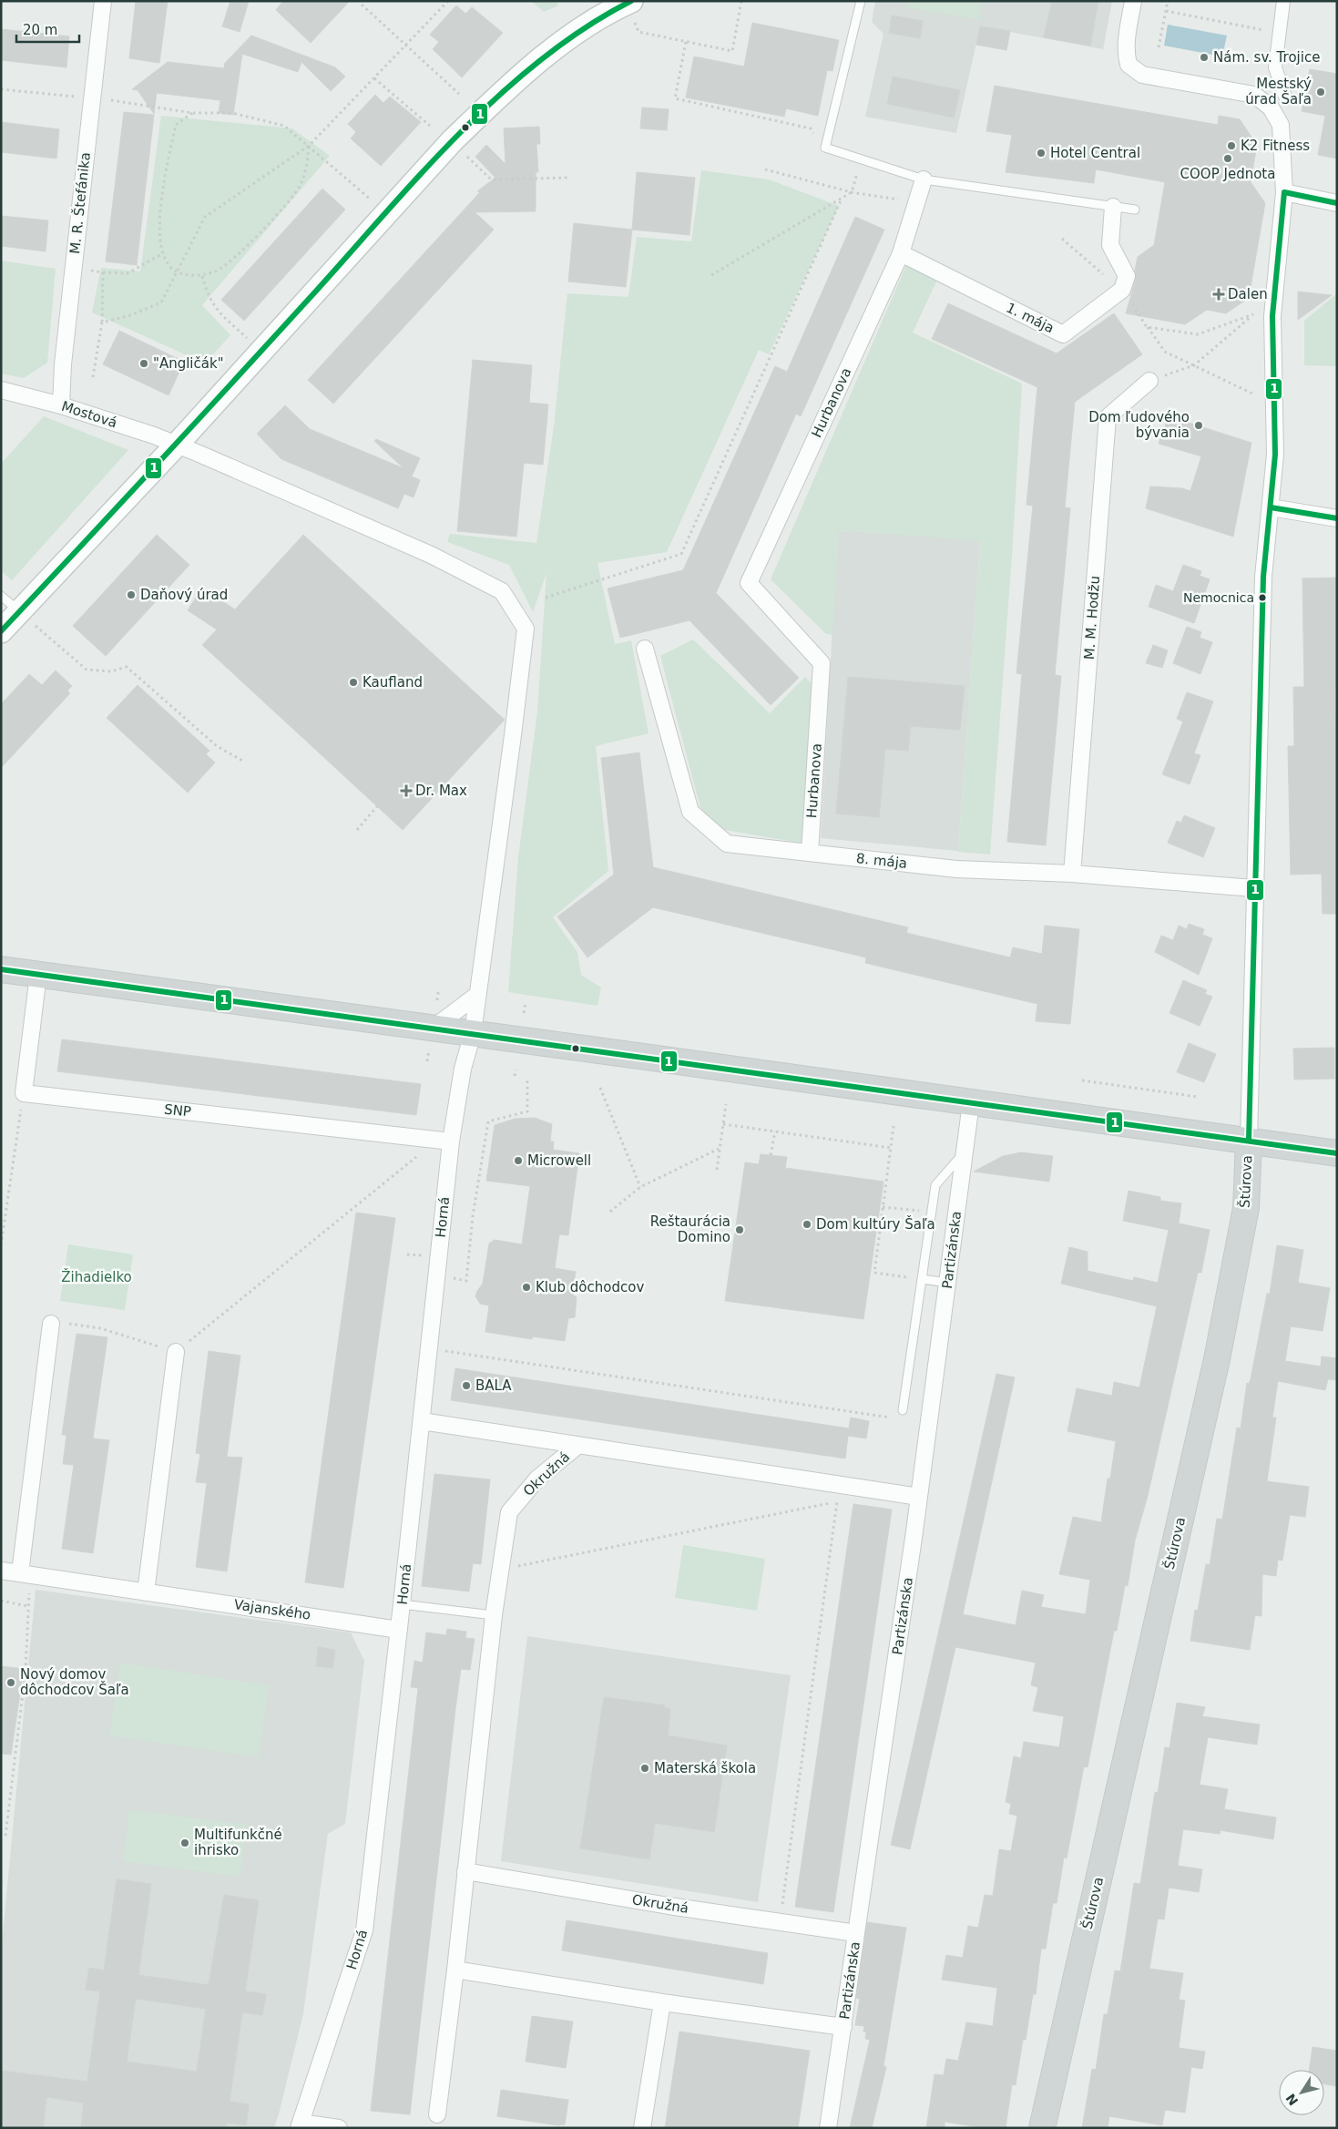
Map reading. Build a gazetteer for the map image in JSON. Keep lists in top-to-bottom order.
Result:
{
  "streets": {
    "main road": ["Štúrova"],
    "street": [
      "M. R. Štefánika",
      "1. mája",
      "Hurbanova",
      "Mostová",
      "M. M. Hodžu",
      "8. mája",
      "SNP",
      "Horná",
      "Partizánska",
      "Okružná",
      "Vajanského"
    ]
  },
  "crossings": [
    ["M. R. Štefánika", "Mostová"],
    ["1. mája", "Hurbanova"],
    ["Hurbanova", "8. mája"],
    ["Mostová", "Horná"],
    ["M. M. Hodžu", "8. mája"],
    ["8. mája", "Štúrova"],
    ["SNP", "Horná"],
    ["Horná", "Vajanského"],
    ["Partizánska", "Okružná"]
  ],
  "parks": ["Žihadielko"],
  "places": {
    "other": [
      "Nám. sv. Trojice",
      "Mestský úrad Šaľa",
      "K2 Fitness",
      "Hotel Central",
      "COOP Jednota",
      "\"Angličák\"",
      "Dom ľudového bývania",
      "Daňový úrad",
      "Nemocnica",
      "Kaufland",
      "Microwell",
      "Dom kultúry Šaľa",
      "Reštaurácia Domino",
      "Klub dôchodcov",
      "BALA",
      "Nový domov dôchodcov Šaľa",
      "Materská škola",
      "Multifunkčné ihrisko"
    ],
    "health": ["Dalen", "Dr. Max"]
  },
  "lines": ["transit line 1"],
  "scale_bar": "20 m",
  "north": "bottom left"
}
